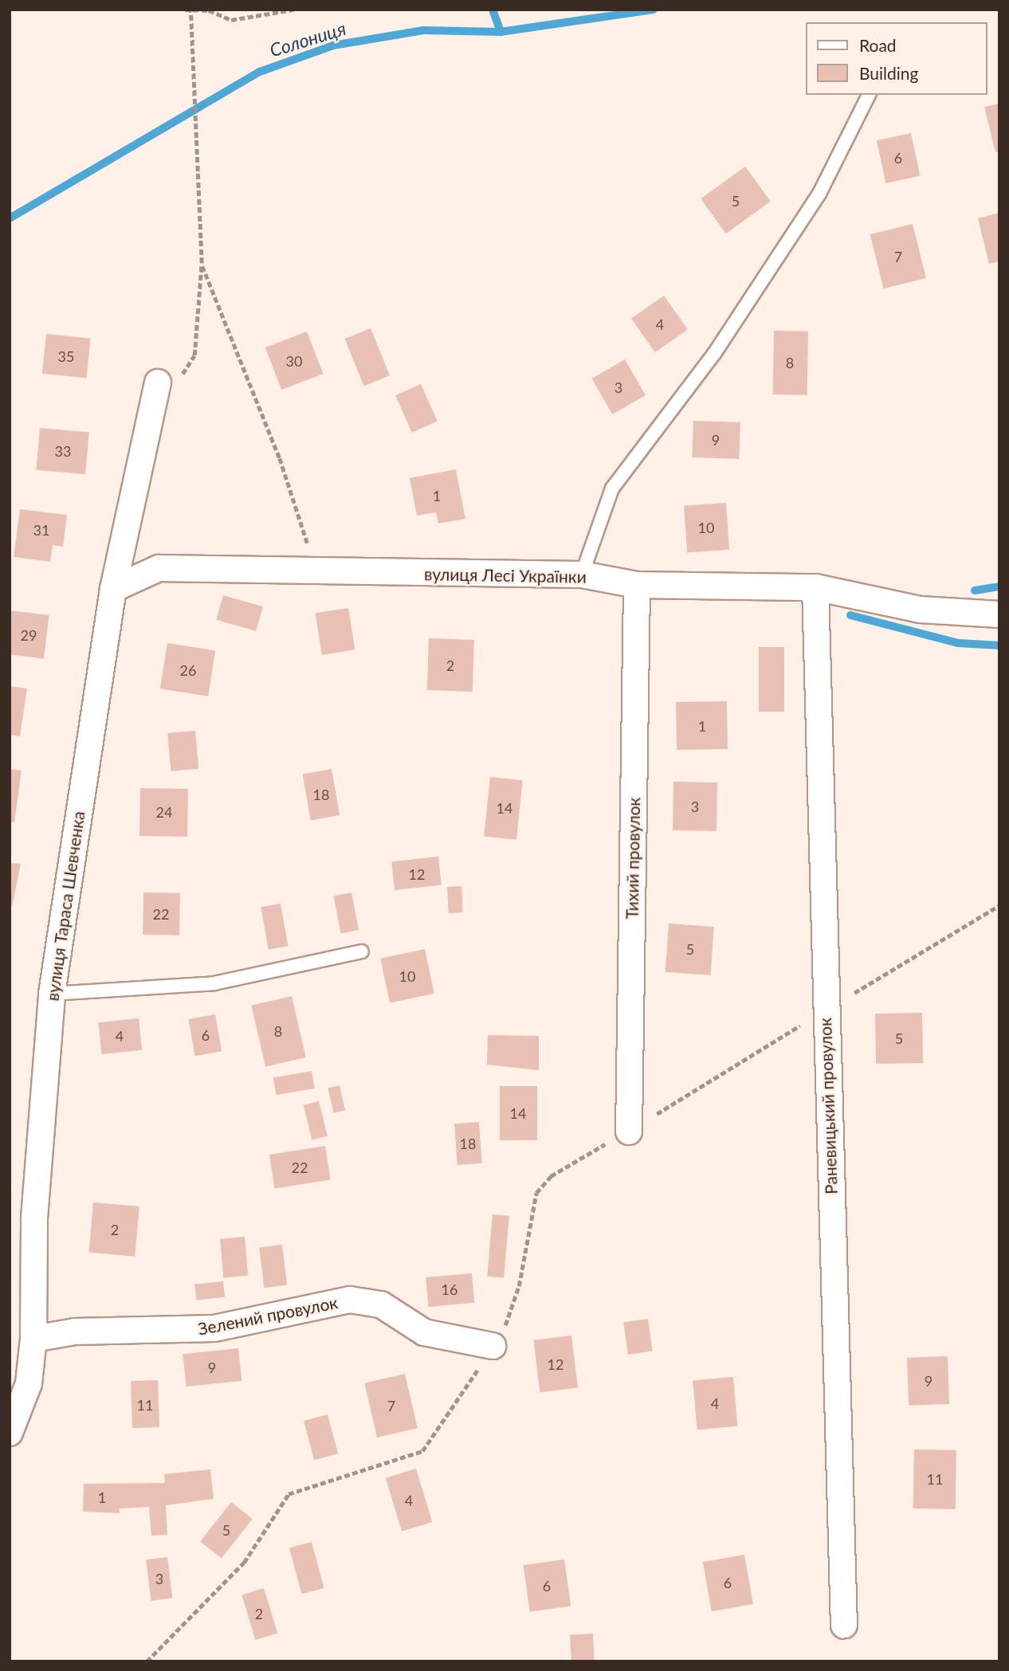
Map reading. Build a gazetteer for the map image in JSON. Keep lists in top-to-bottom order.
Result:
{
  "streets": {
    "street": [
      "вулиця Лесі Українки",
      "Тихий провулок",
      "вулиця Тараса Шевченка",
      "Раневицький провулок",
      "Зелений провулок"
    ]
  },
  "crossings": [
    ["вулиця Лесі Українки", "Тихий провулок"],
    ["вулиця Лесі Українки", "вулиця Тараса Шевченка"],
    ["вулиця Лесі Українки", "Раневицький провулок"],
    ["вулиця Тараса Шевченка", "Зелений провулок"]
  ],
  "water": ["Солониця"],
  "house_numbers": [
    "6",
    "5",
    "7",
    "4",
    "35",
    "30",
    "8",
    "3",
    "9",
    "33",
    "1",
    "10",
    "31",
    "29",
    "2",
    "26",
    "1",
    "18",
    "3",
    "14",
    "24",
    "12",
    "22",
    "5",
    "10",
    "8",
    "6",
    "4",
    "5",
    "14",
    "18",
    "22",
    "2",
    "16",
    "12",
    "9",
    "9",
    "4",
    "11",
    "7",
    "11",
    "1",
    "4",
    "5",
    "3",
    "6",
    "6",
    "2"
  ],
  "legend": ["Road", "Building"]
}
